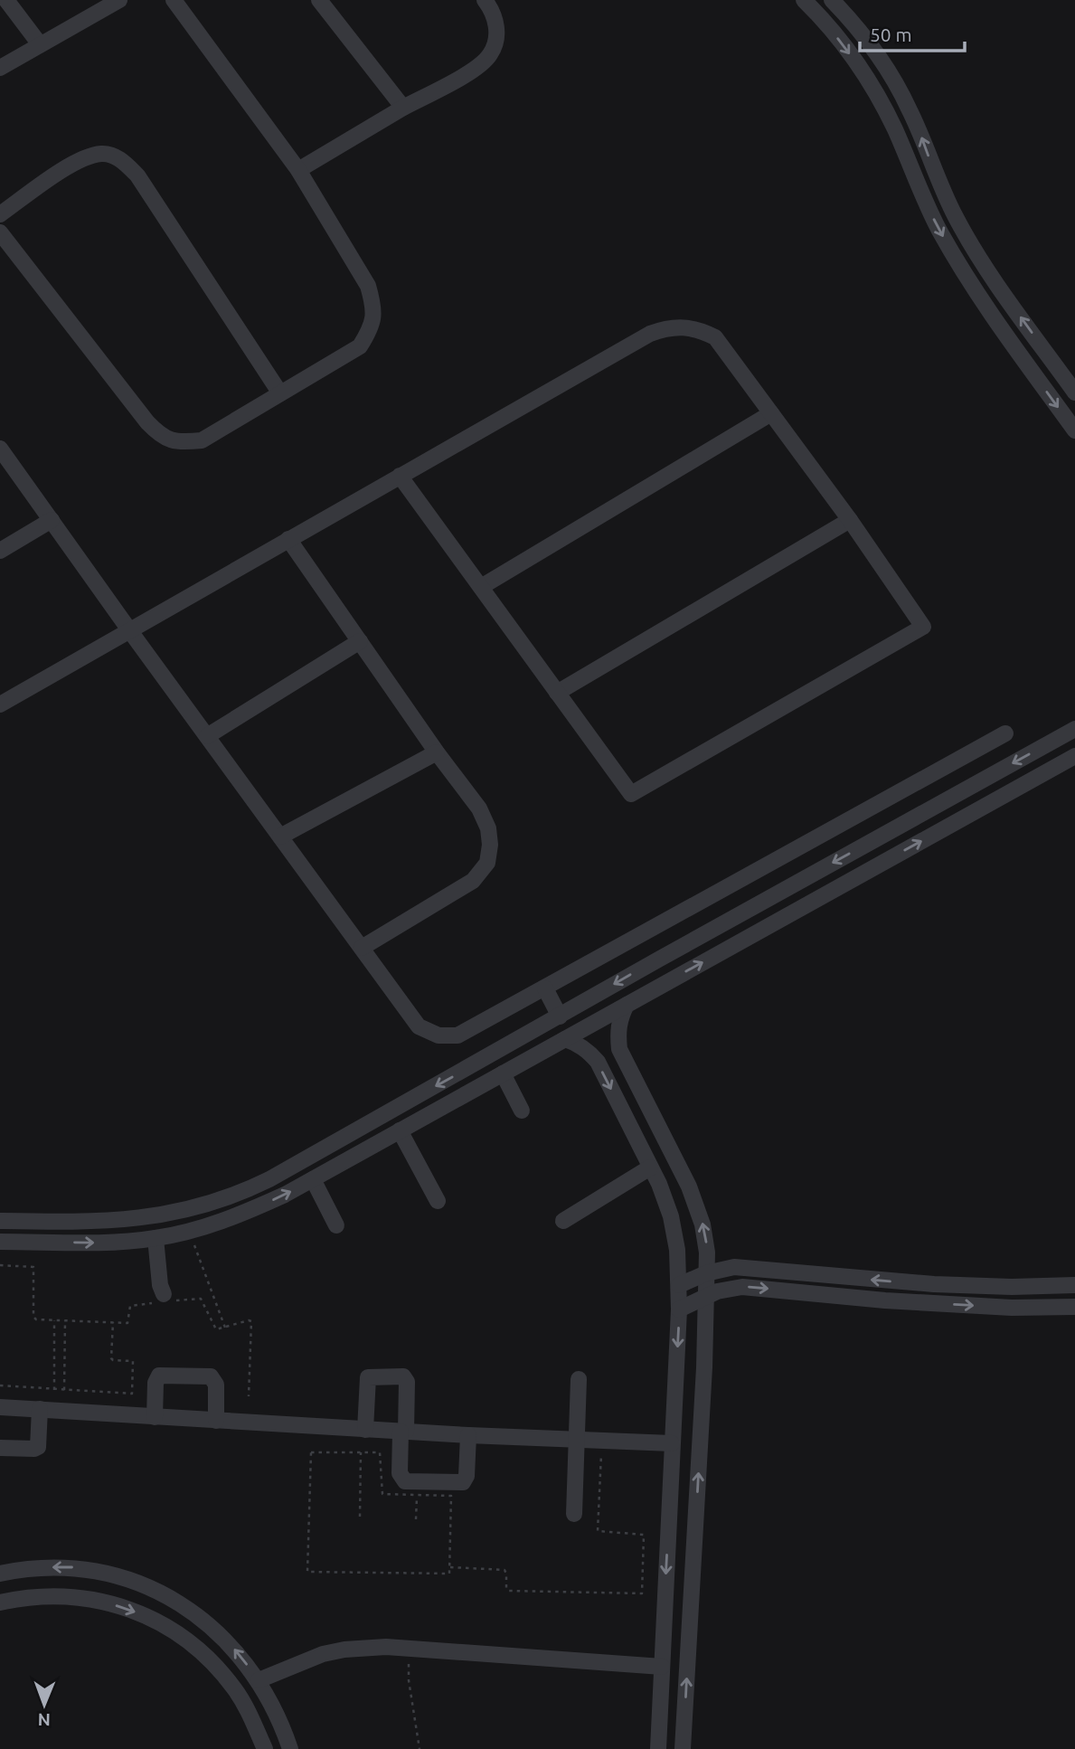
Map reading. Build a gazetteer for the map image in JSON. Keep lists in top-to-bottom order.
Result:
{
  "scale_bar": "50 m",
  "north": "bottom"
}
